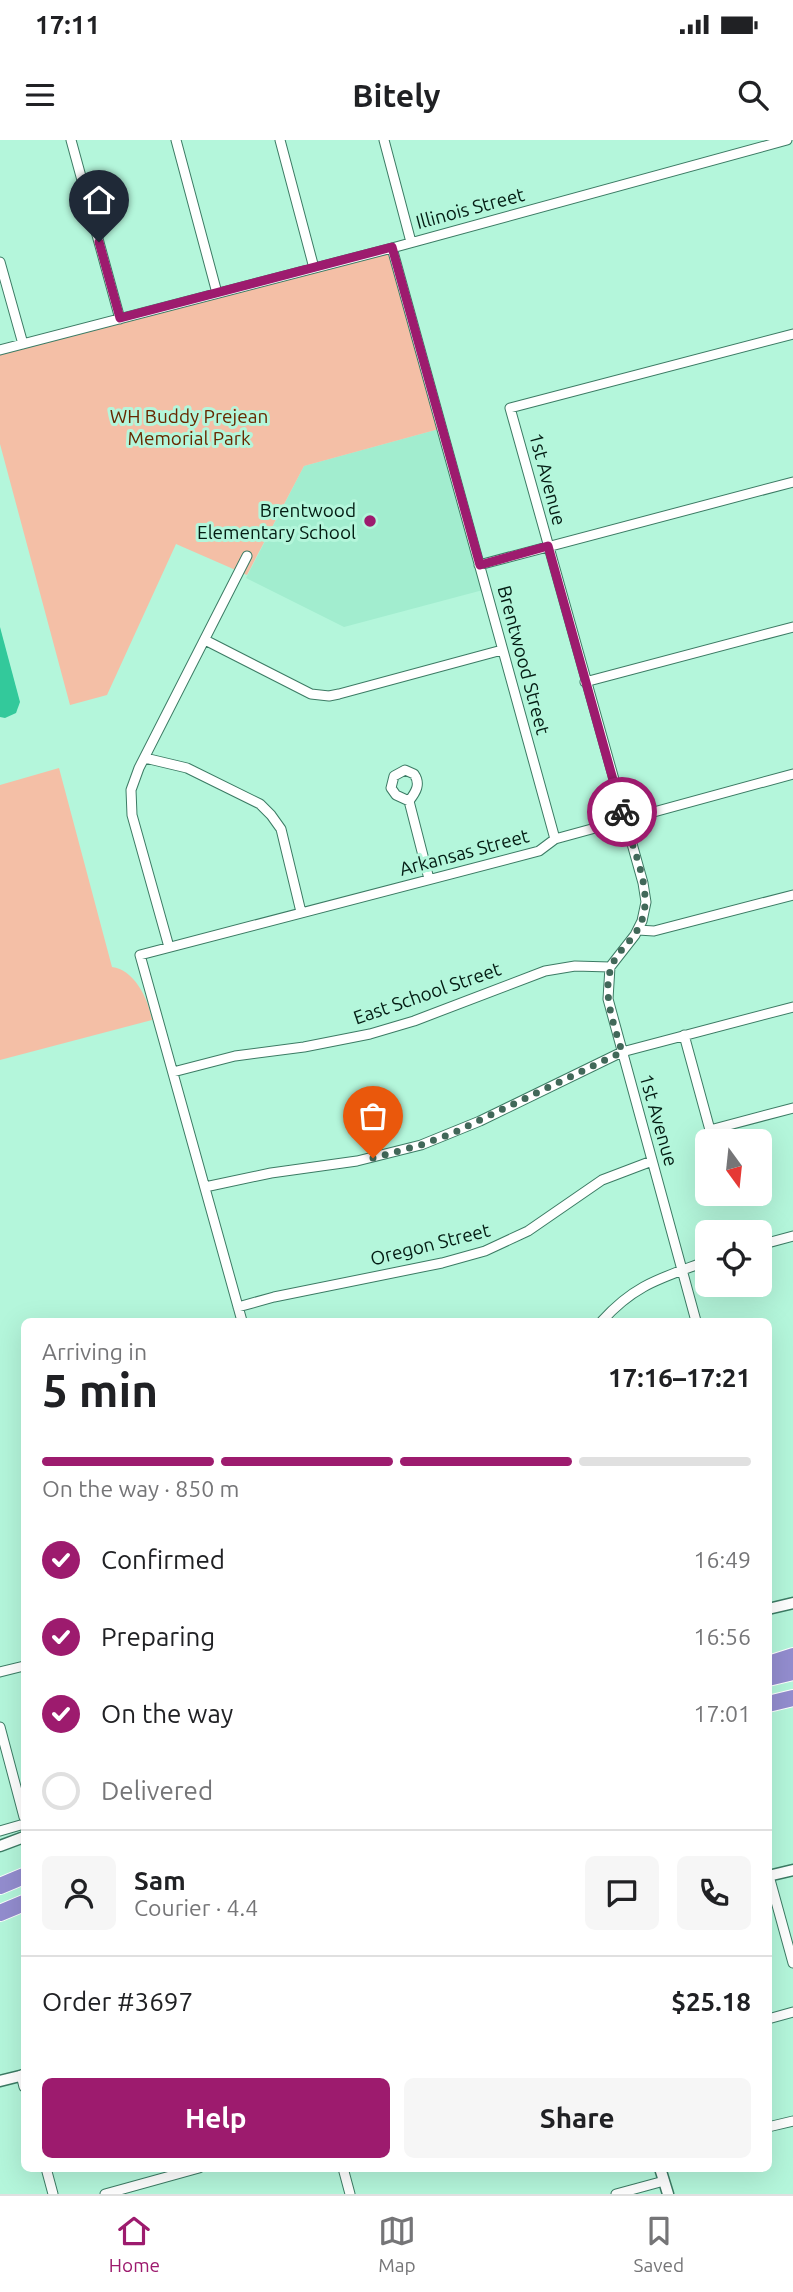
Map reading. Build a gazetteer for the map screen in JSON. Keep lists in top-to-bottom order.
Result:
{
  "streets": {
    "street": [
      "Illinois Street",
      "1st Avenue",
      "Brentwood Street",
      "Arkansas Street",
      "East School Street",
      "Oregon Street"
    ]
  },
  "crossings": [
    ["Illinois Street", "Brentwood Street"],
    ["1st Avenue", "Arkansas Street"],
    ["1st Avenue", "East School Street"],
    ["1st Avenue", "Oregon Street"],
    ["Brentwood Street", "Arkansas Street"],
    ["Arkansas Street", "East School Street"]
  ],
  "parks": ["WH Buddy Prejean Memorial Park"],
  "places": ["Brentwood Elementary School"],
  "north": "bottom",
  "page": {
    "status": "17:11",
    "header": "Bitely",
    "heading": ["5 min", "Arriving in", "17:16–17:21"],
    "panel": [
      "Sam",
      "Courier · 4.4",
      "Order #3697",
      "$25.18"
    ],
    "bar": "On the way · 850 m",
    "list": [
      ["Confirmed", "16:49"],
      ["Preparing", "16:56"],
      ["On the way", "17:01"],
      "Delivered"
    ],
    "buttons": ["Help", "Share"],
    "tabs": ["Home", "Map", "Saved"]
  }
}
